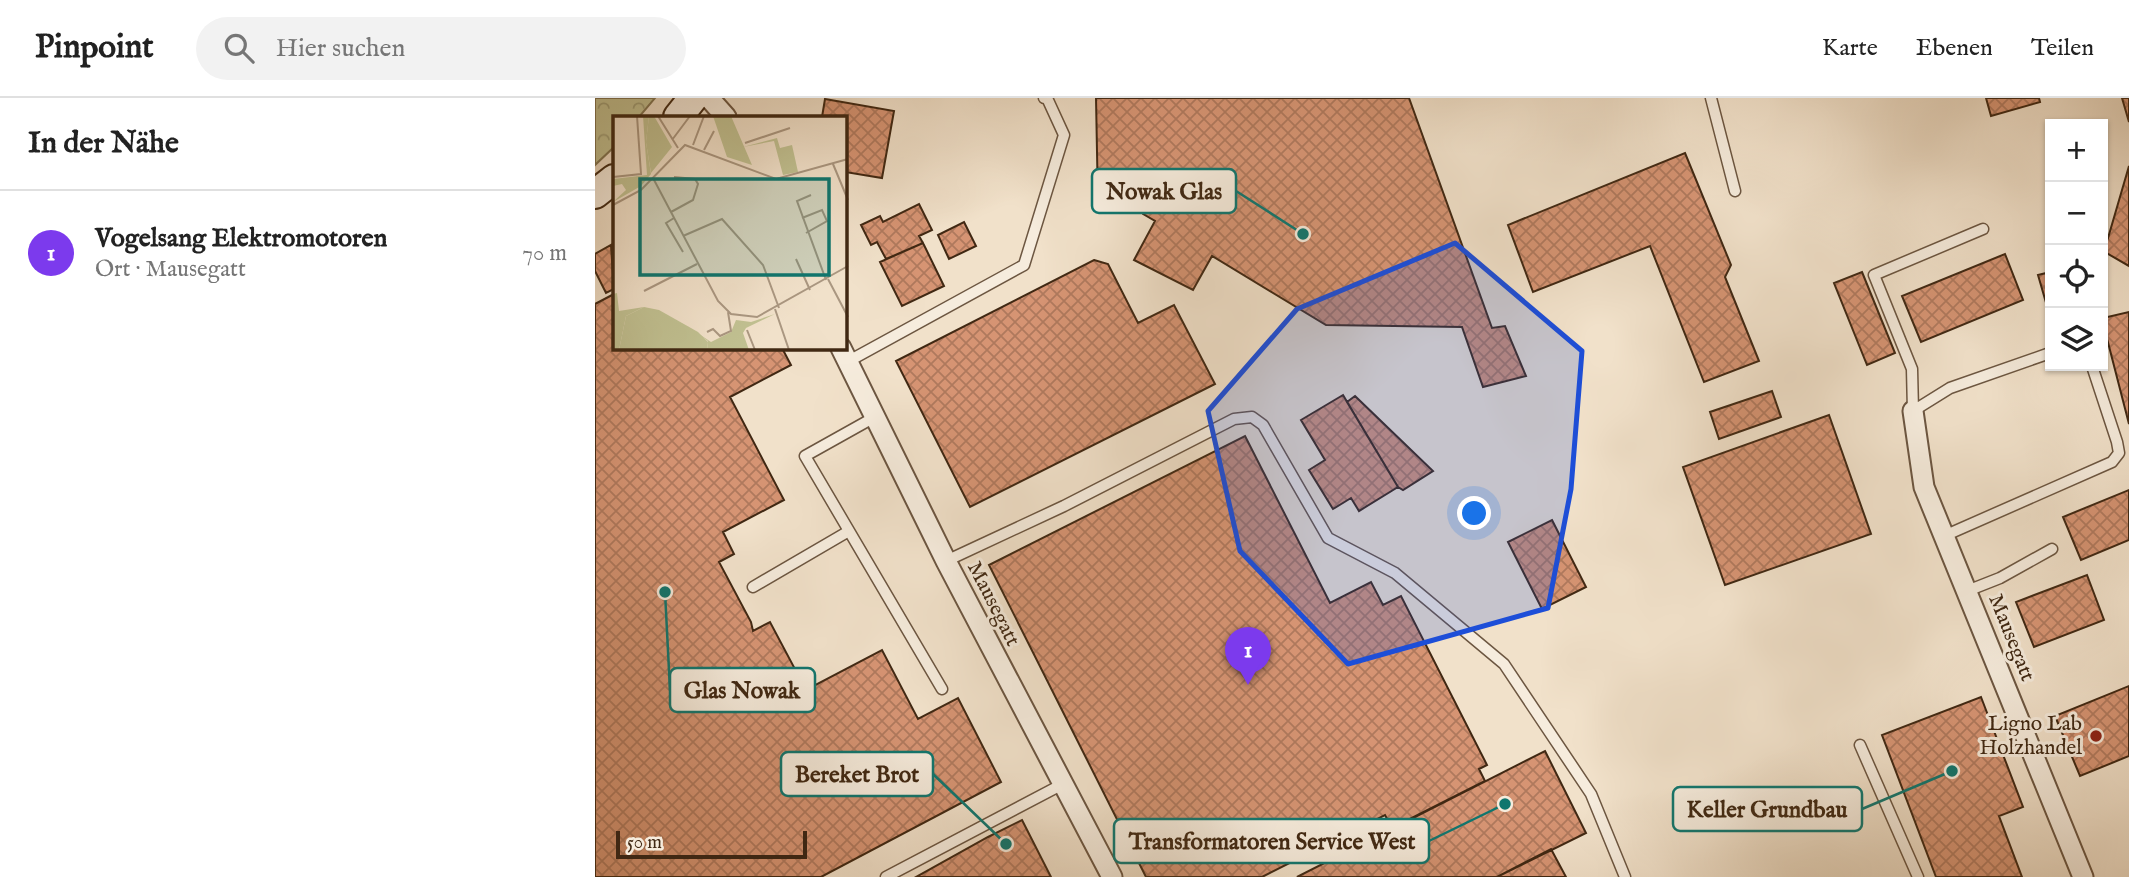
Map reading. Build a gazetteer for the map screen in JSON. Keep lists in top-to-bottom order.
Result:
{
  "streets": {
    "street": ["Mausegatt"]
  },
  "places": [
    "Nowak Glas",
    "Glas Nowak",
    "Ligno Lab Holzhandel",
    "Keller Grundbau",
    "Transformatoren Service West",
    "Bereket Brot"
  ],
  "scale_bar": "50 m",
  "page": {
    "header": "Pinpoint",
    "search": "Hier suchen",
    "nav": ["Karte", "Ebenen", "Teilen"],
    "heading": "In der Nähe",
    "map_buttons": ["+", "−"],
    "list": [
      {
        "mark": "1",
        "name": "Vogelsang Elektromotoren",
        "note": "Ort · Mausegatt",
        "value": "70 m"
      }
    ],
    "pins": "1",
    "scale": "50 m"
  }
}
